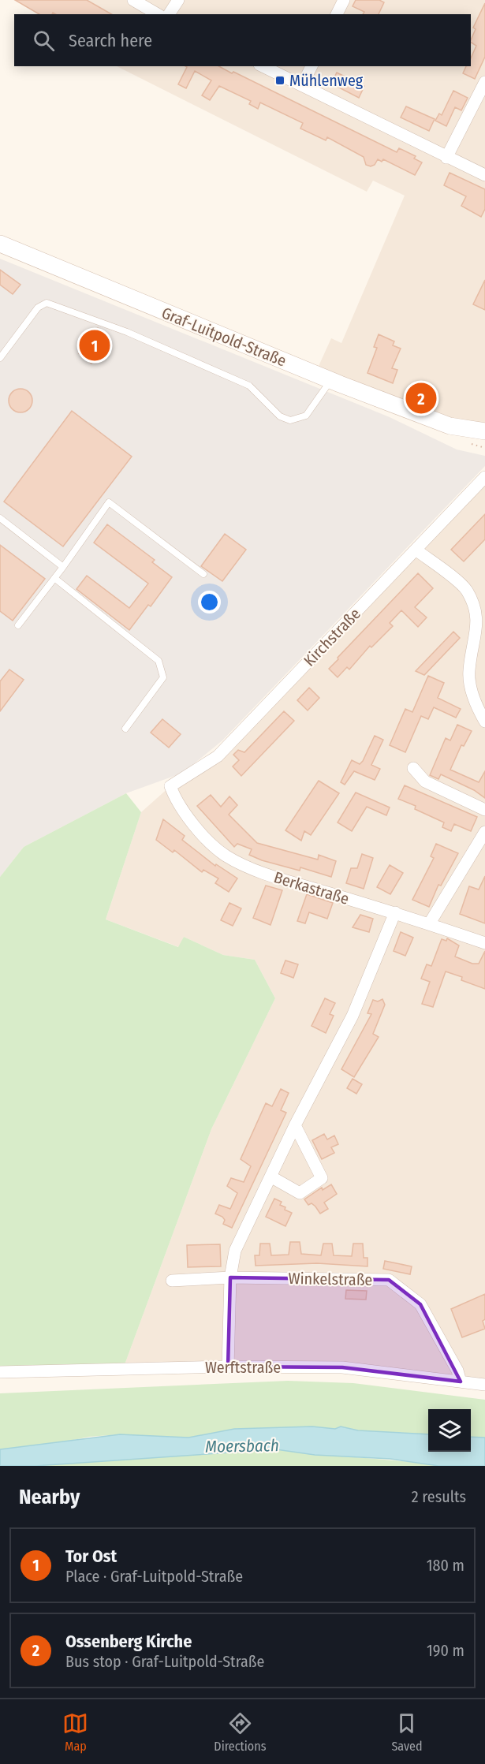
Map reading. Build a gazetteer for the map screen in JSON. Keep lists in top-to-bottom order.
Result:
{
  "streets": {
    "street": [
      "Graf-Luitpold-Straße",
      "Kirchstraße",
      "Berkastraße",
      "Winkelstraße",
      "Werftstraße"
    ]
  },
  "crossings": [
    ["Kirchstraße", "Berkastraße"],
    ["Winkelstraße", "Werftstraße"]
  ],
  "water": ["Moersbach"],
  "places": {
    "transit": ["Mühlenweg"]
  },
  "page": {
    "search": "Search here",
    "pins": ["1", "2"],
    "heading": ["Nearby", "2 results"],
    "list": [
      {
        "mark": "1",
        "name": "Tor Ost",
        "note": "Place · Graf-Luitpold-Straße",
        "value": "180 m"
      },
      {
        "mark": "2",
        "name": "Ossenberg Kirche",
        "note": "Bus stop · Graf-Luitpold-Straße",
        "value": "190 m"
      }
    ],
    "nav": ["Map", "Directions", "Saved"]
  }
}
